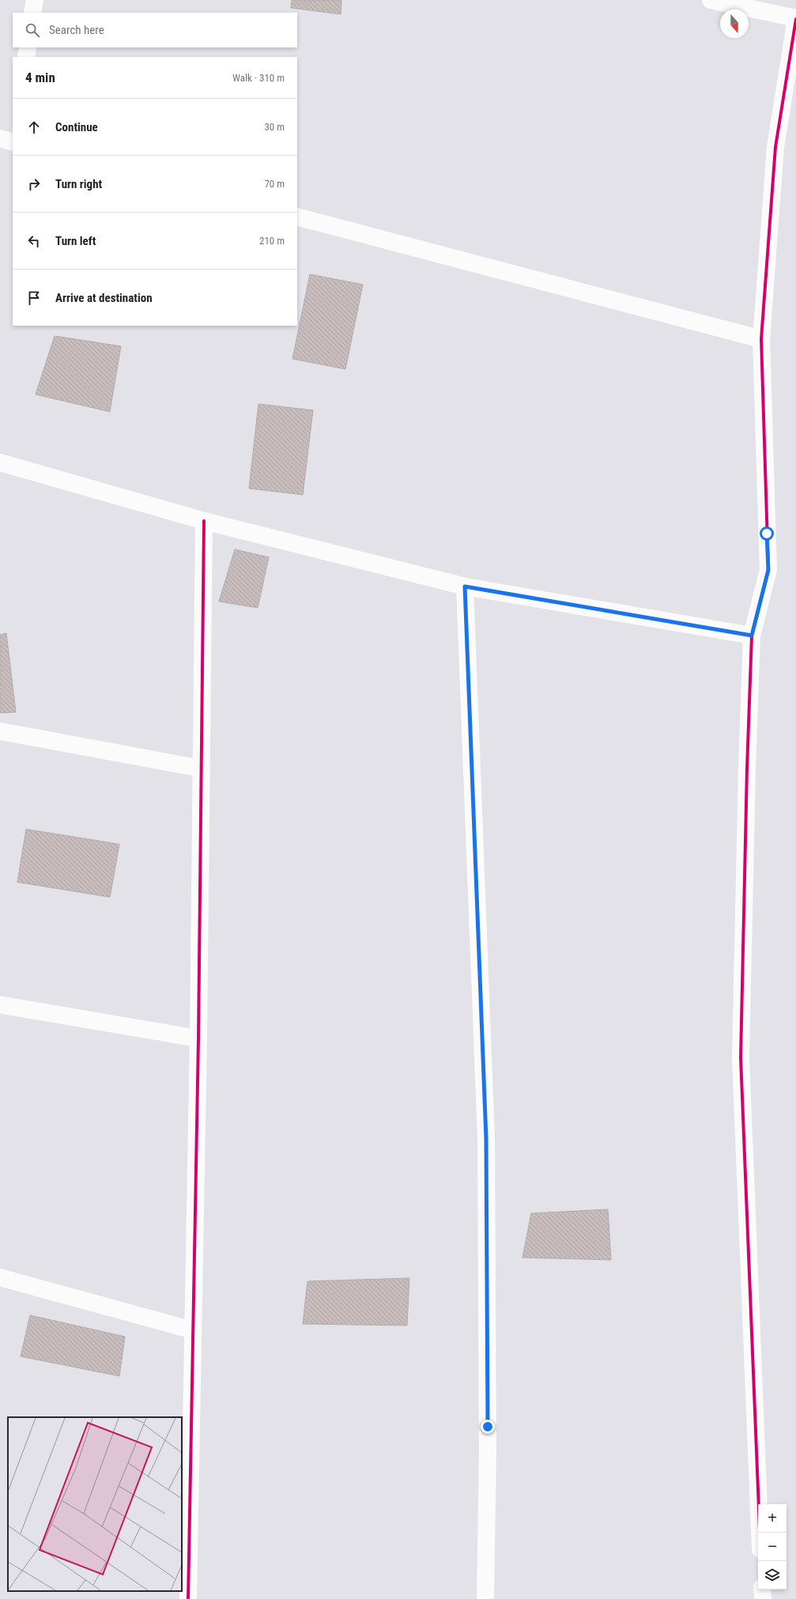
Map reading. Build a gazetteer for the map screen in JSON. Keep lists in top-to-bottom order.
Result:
{
  "north": "bottom",
  "page": {
    "search": "Search here",
    "heading": ["4 min", "Walk · 310 m"],
    "list": [
      ["Continue", "30 m"],
      ["Turn right", "70 m"],
      ["Turn left", "210 m"],
      "Arrive at destination"
    ],
    "map_buttons": ["+", "−"]
  }
}
